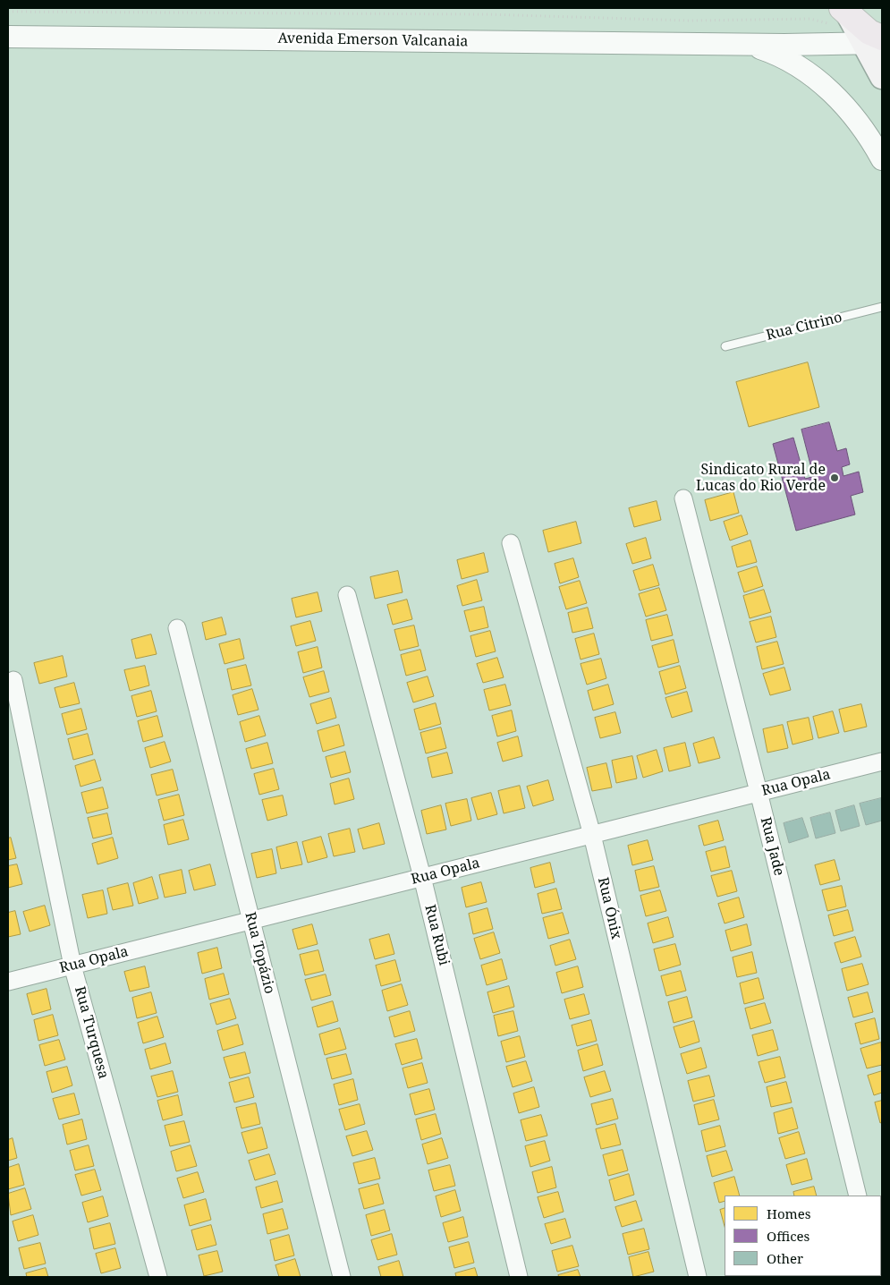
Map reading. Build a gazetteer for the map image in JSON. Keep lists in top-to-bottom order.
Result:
{
  "streets": {
    "street": [
      "Avenida Emerson Valcanaia",
      "Rua Opala",
      "Rua Jade",
      "Rua Ónix",
      "Rua Rubi",
      "Rua Topázio",
      "Rua Turquesa"
    ],
    "lane": ["Rua Citrino"]
  },
  "crossings": [
    ["Rua Opala", "Rua Jade"],
    ["Rua Opala", "Rua Ónix"],
    ["Rua Opala", "Rua Rubi"],
    ["Rua Opala", "Rua Topázio"],
    ["Rua Opala", "Rua Turquesa"]
  ],
  "places": ["Sindicato Rural de Lucas do Rio Verde"],
  "legend": ["Homes", "Offices", "Other"]
}
